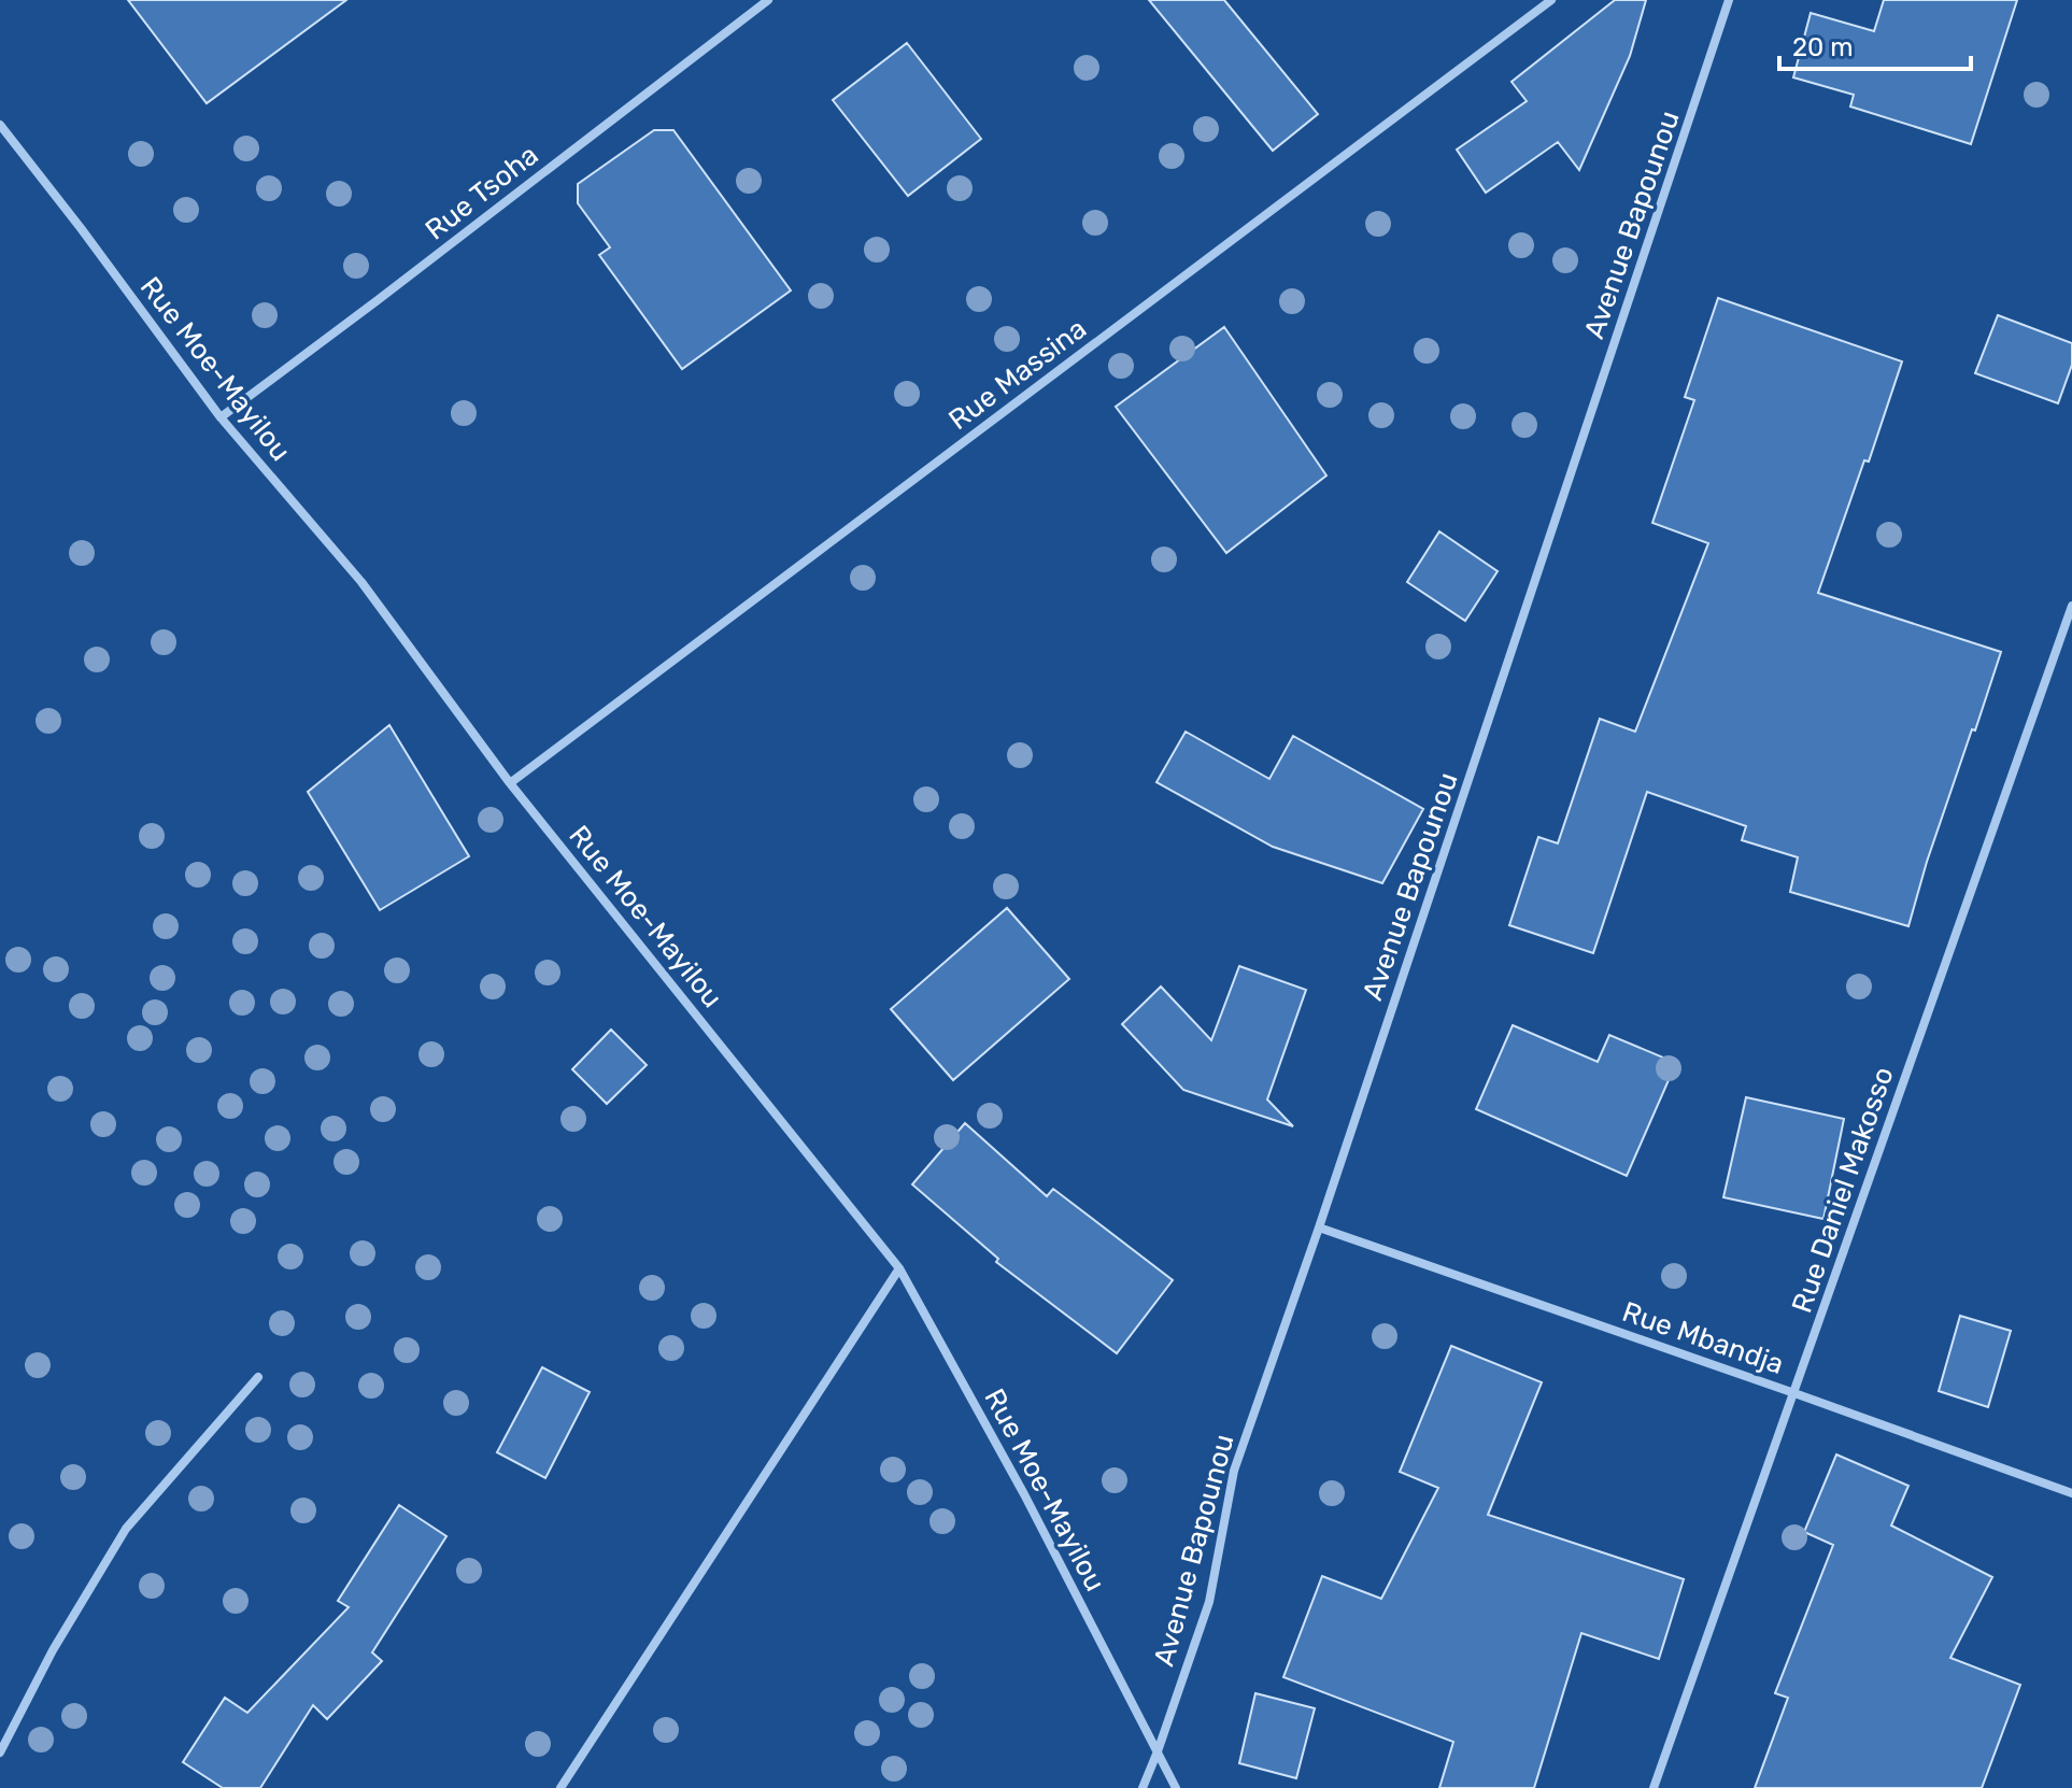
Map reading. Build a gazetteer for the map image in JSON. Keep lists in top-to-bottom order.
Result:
{
  "streets": {
    "street": [
      "Rue Tsoha",
      "Avenue Bapounou",
      "Rue Moe-Mayilou",
      "Rue Massina",
      "Rue Daniel Makosso",
      "Rue Mbandja"
    ]
  },
  "crossings": [
    ["Rue Tsoha", "Rue Moe-Mayilou"],
    ["Avenue Bapounou", "Rue Moe-Mayilou"],
    ["Avenue Bapounou", "Rue Mbandja"],
    ["Rue Moe-Mayilou", "Rue Massina"],
    ["Rue Daniel Makosso", "Rue Mbandja"]
  ],
  "scale_bar": "20 m"
}
